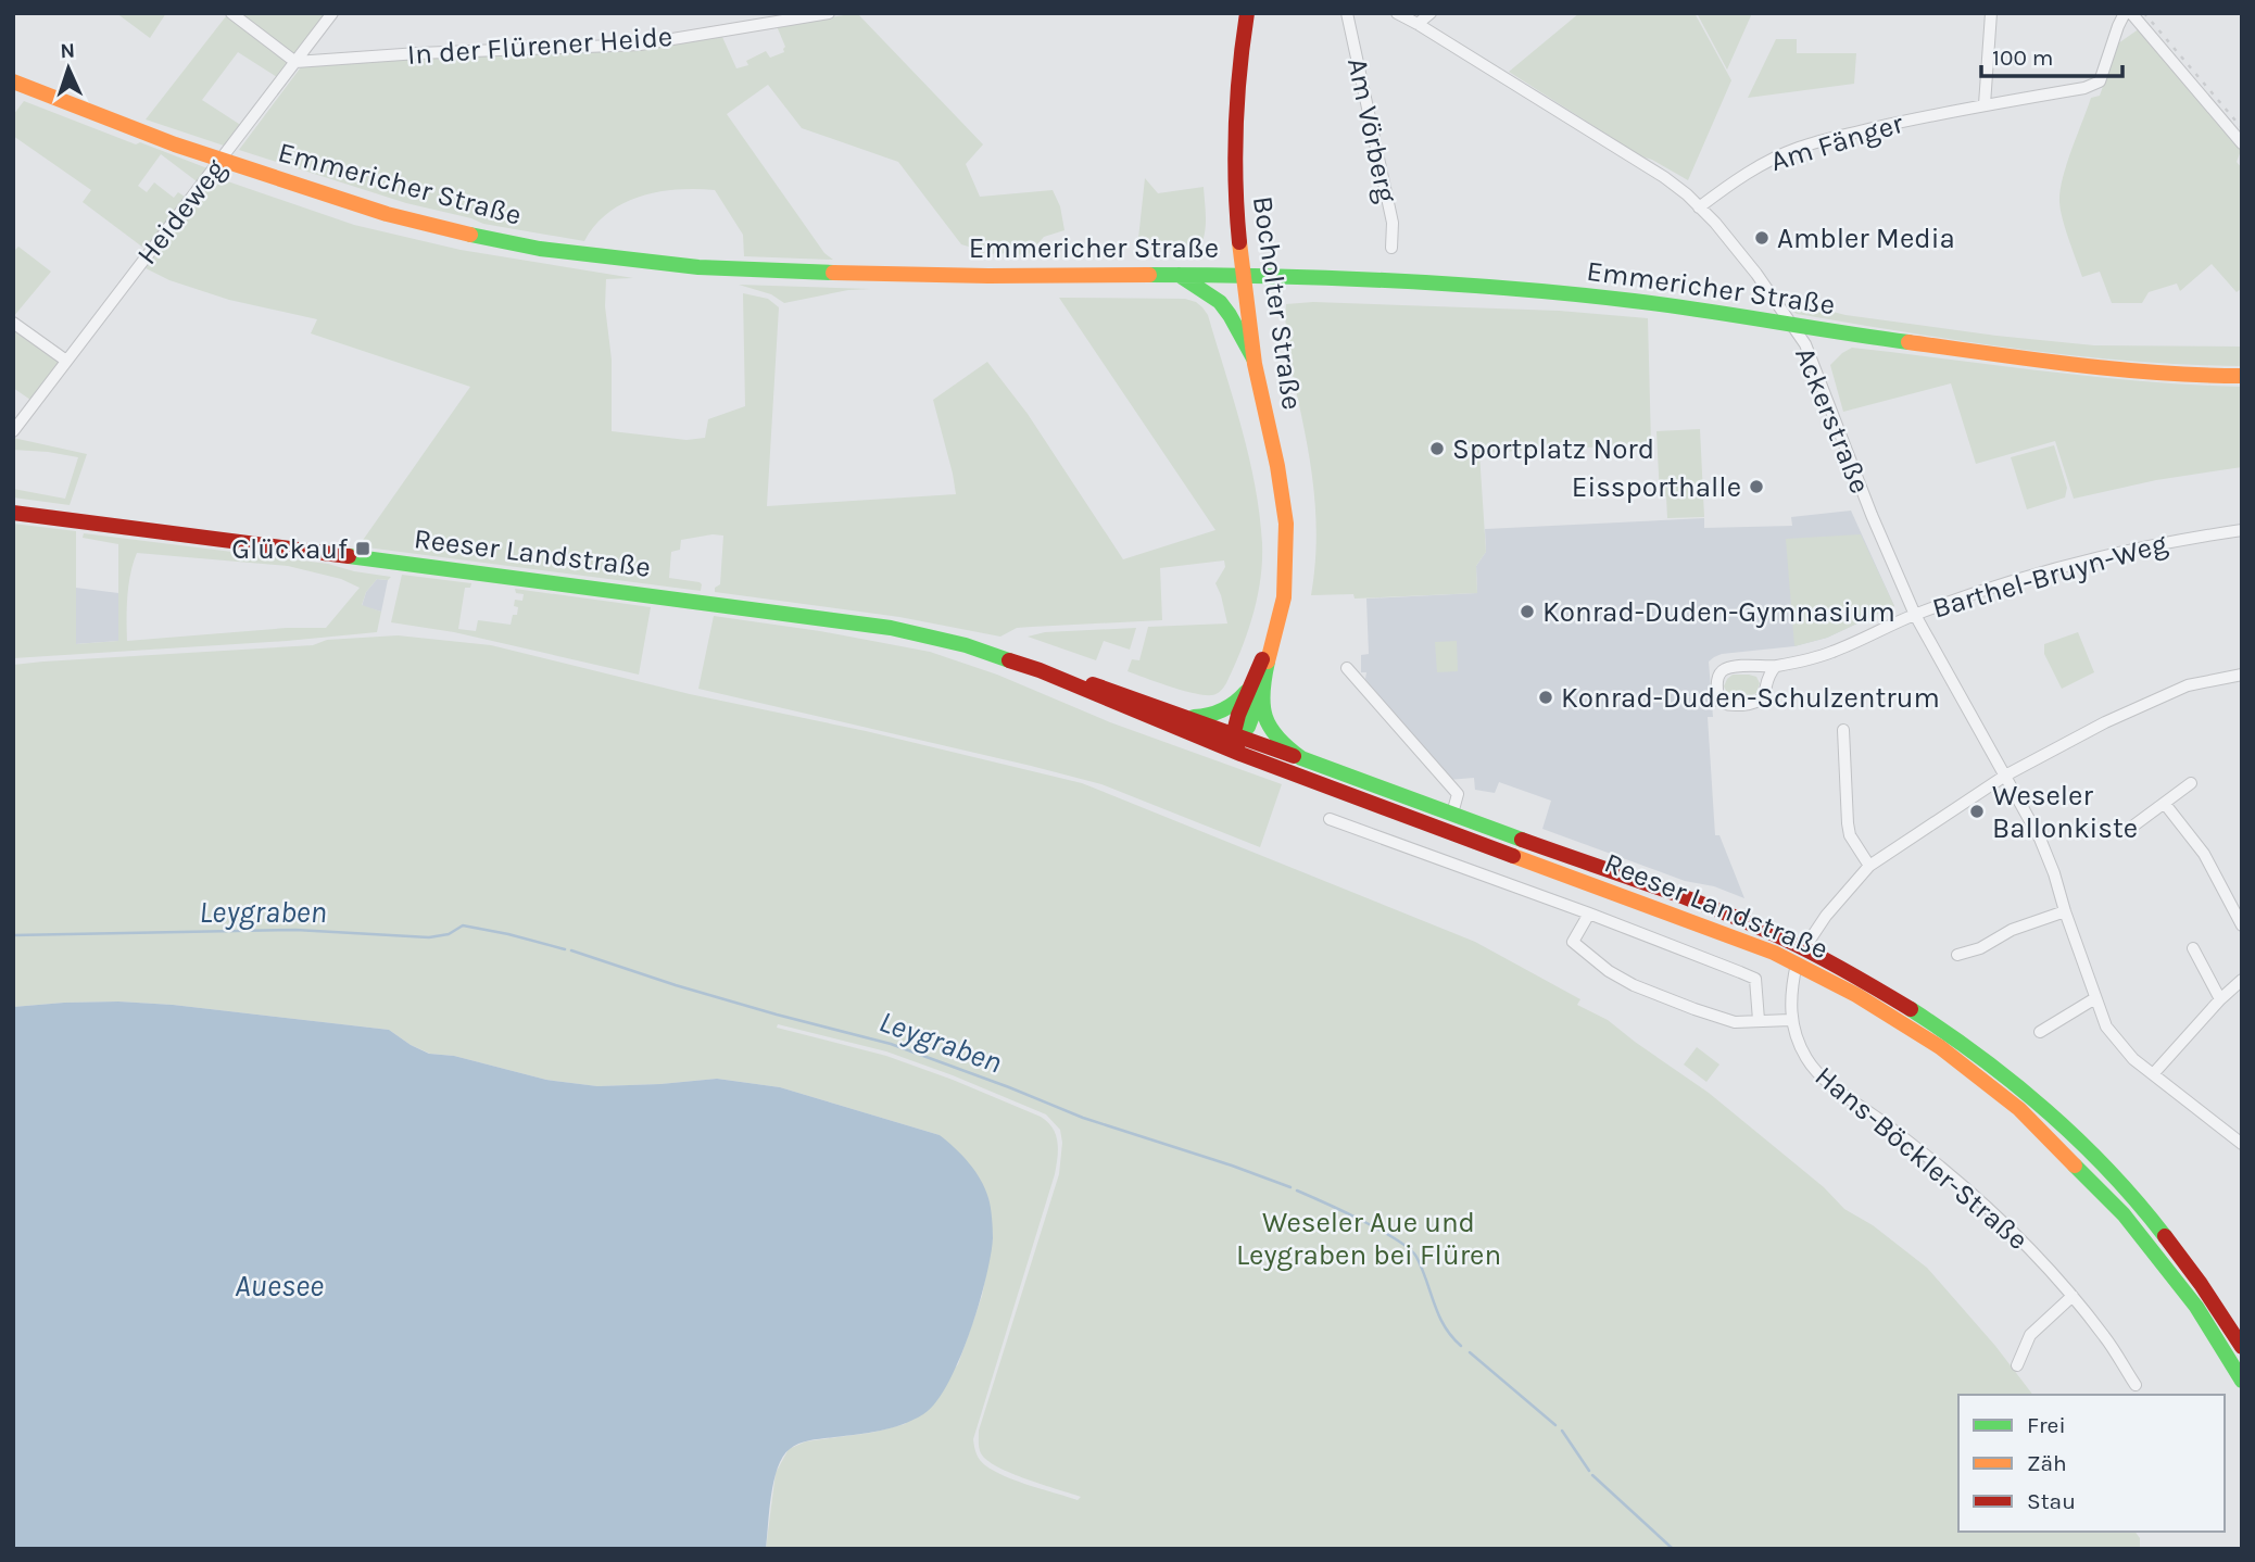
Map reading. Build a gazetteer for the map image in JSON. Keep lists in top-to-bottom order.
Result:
{
  "streets": {
    "main road": ["Emmericher Straße", "Bocholter Straße", "Reeser Landstraße"],
    "street": [
      "In der Flürener Heide",
      "Am Vörberg",
      "Am Fänger",
      "Heideweg",
      "Ackerstraße",
      "Barthel-Bruyn-Weg",
      "Hans-Böckler-Straße"
    ]
  },
  "crossings": [
    ["In der Flürener Heide", "Heideweg"],
    ["Am Fänger", "Ackerstraße"],
    ["Emmericher Straße", "Heideweg"],
    ["Emmericher Straße", "Bocholter Straße"],
    ["Emmericher Straße", "Ackerstraße"],
    ["Bocholter Straße", "Reeser Landstraße"],
    ["Ackerstraße", "Barthel-Bruyn-Weg"],
    ["Reeser Landstraße", "Hans-Böckler-Straße"]
  ],
  "water": ["Leygraben", "Auesee"],
  "parks": ["Weseler Aue und Leygraben bei Flüren"],
  "places": {
    "other": [
      "Ambler Media",
      "Sportplatz Nord",
      "Eissporthalle",
      "Konrad-Duden-Gymnasium",
      "Konrad-Duden-Schulzentrum",
      "Weseler Ballonkiste"
    ],
    "transit": ["Glückauf"]
  },
  "legend": ["Frei", "Zäh", "Stau"],
  "scale_bar": "100 m",
  "north": "top"
}
